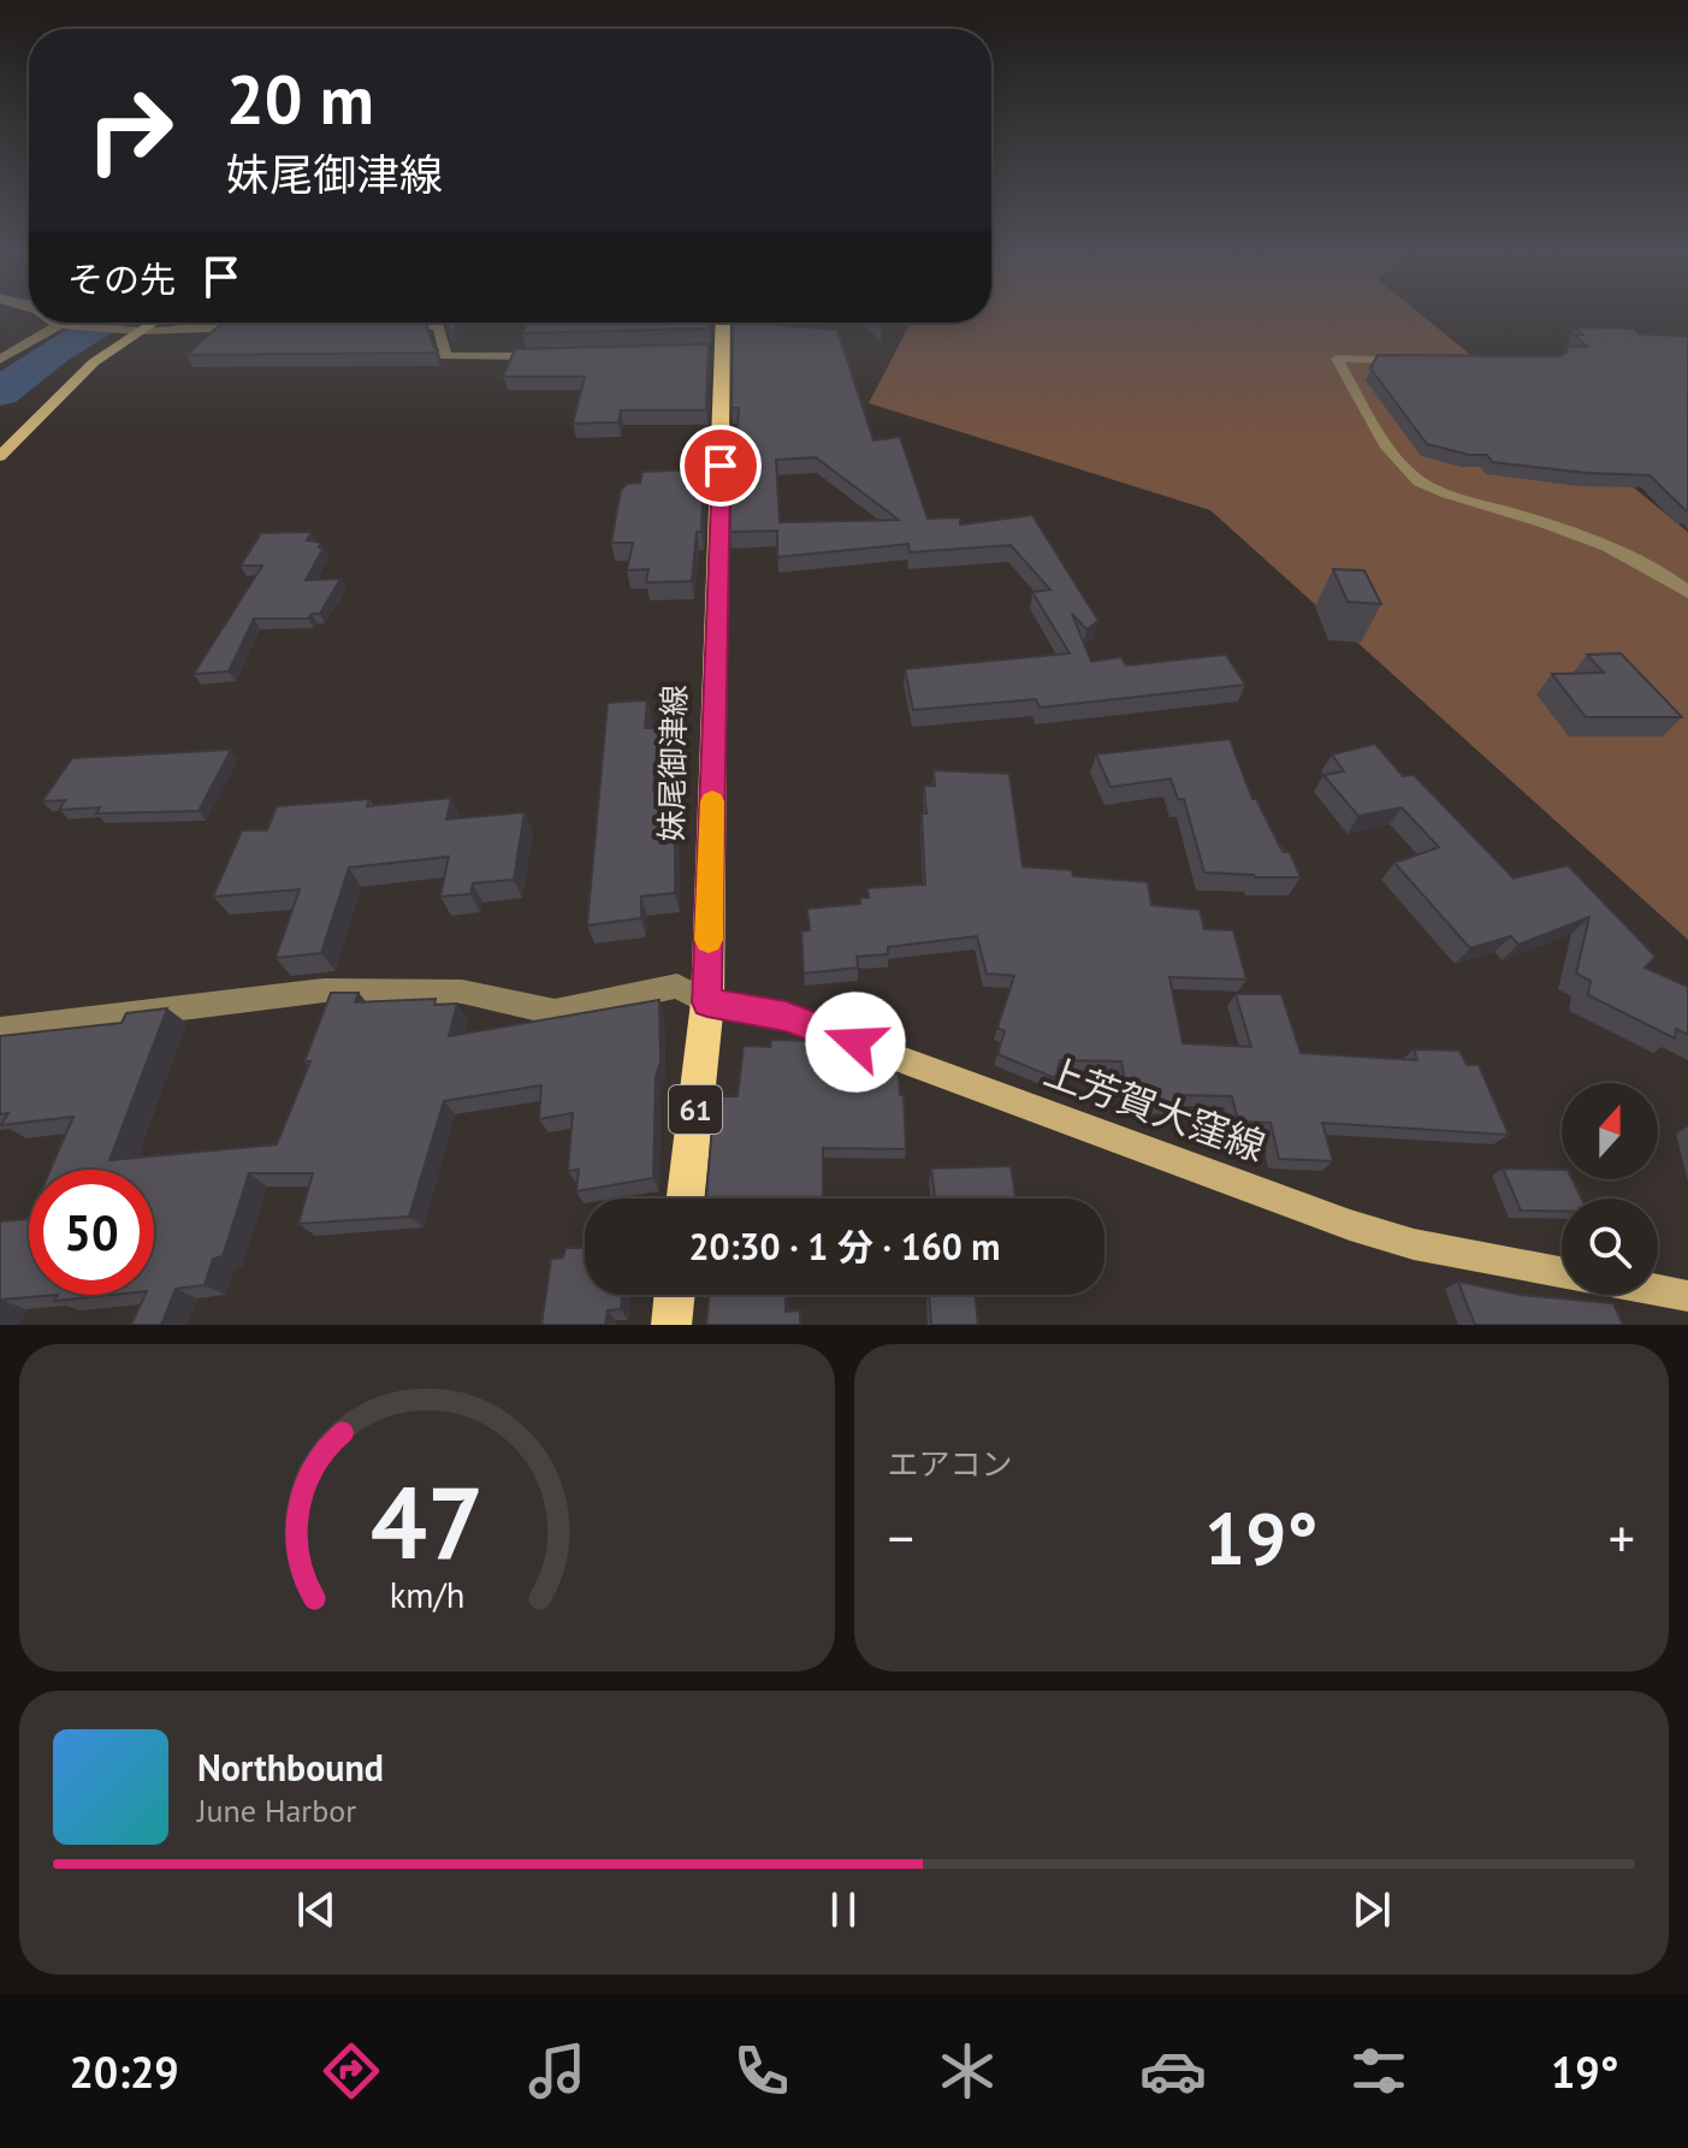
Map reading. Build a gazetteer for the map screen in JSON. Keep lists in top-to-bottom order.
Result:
{
  "streets": {
    "main road": ["妹尾御津線", "上芳賀大窪線", "61"]
  },
  "crossings": [
    ["妹尾御津線", "上芳賀大窪線"]
  ],
  "north": "top",
  "page": {
    "turn": ["20 m", "妹尾御津線"],
    "then": "その先",
    "limit": "50",
    "trip": "20:30 · 1 分 · 160 m",
    "tile": "エアコン",
    "heat": ["−", "19°", "+"],
    "song": ["Northbound", "June Harbor"],
    "tabs": ["20:29", "19°"],
    "gauge": ["47", "km/h"]
  }
}
